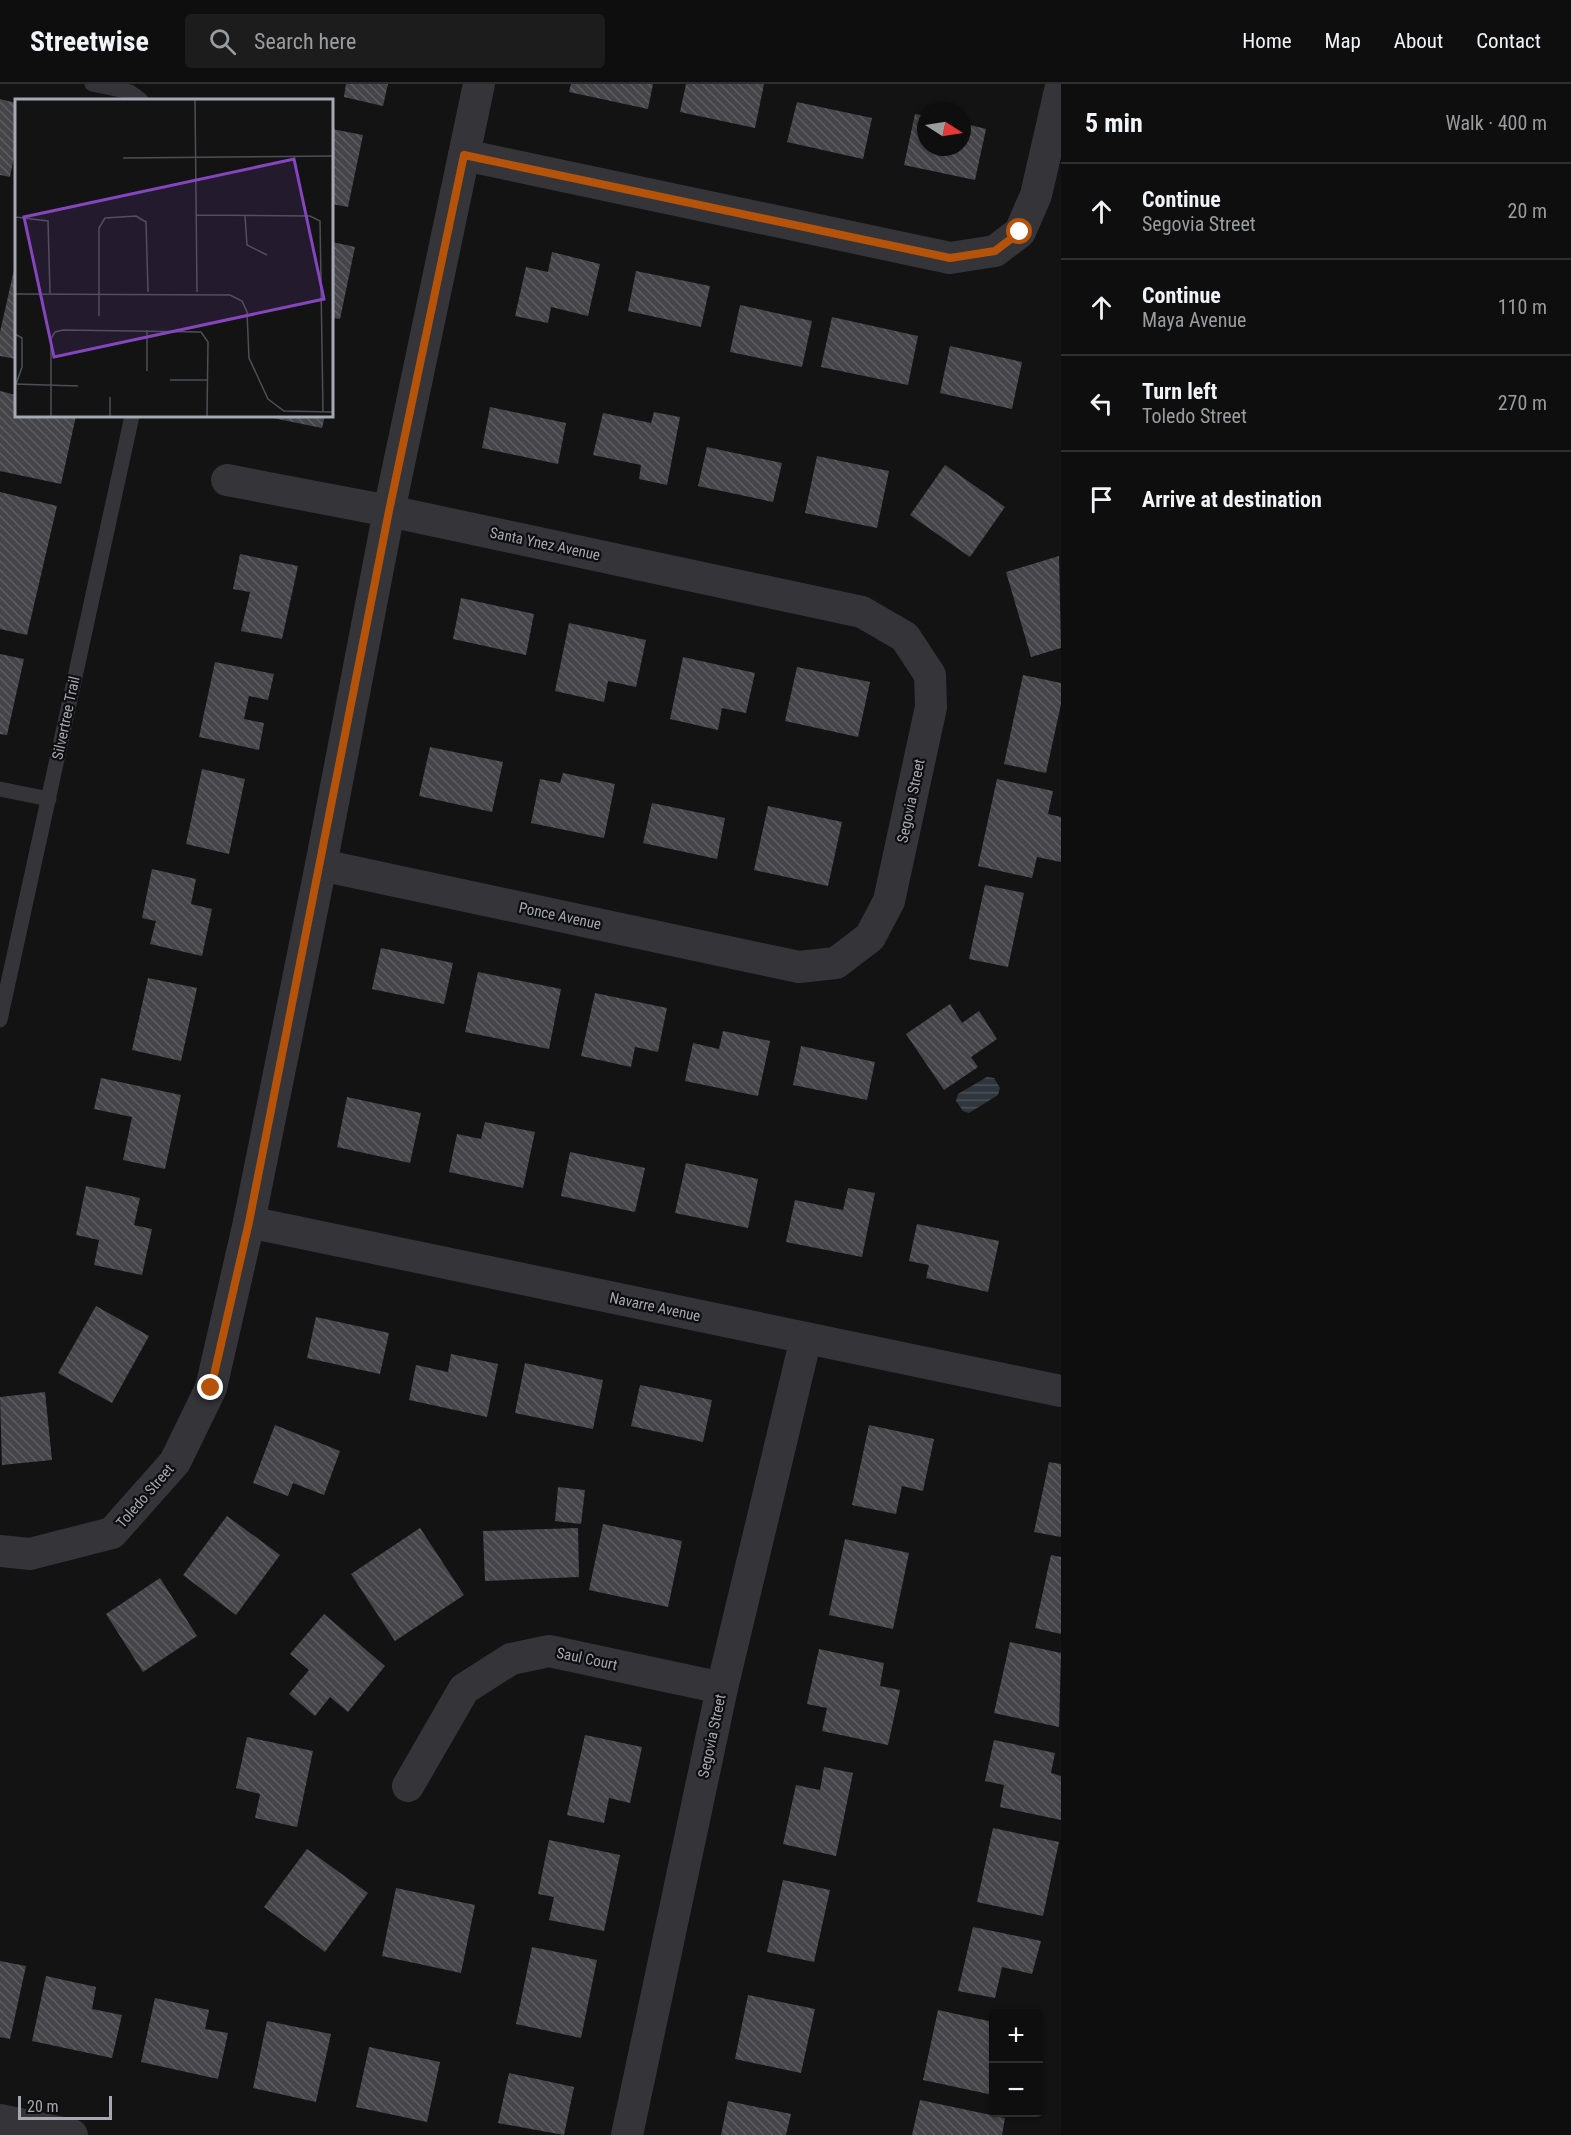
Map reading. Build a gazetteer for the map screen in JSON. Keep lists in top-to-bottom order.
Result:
{
  "streets": {
    "street": [
      "Santa Ynez Avenue",
      "Segovia Street",
      "Ponce Avenue",
      "Navarre Avenue",
      "Toledo Street",
      "Saul Court"
    ],
    "lane": ["Silvertree Trail"]
  },
  "crossings": [
    ["Santa Ynez Avenue", "Segovia Street"],
    ["Santa Ynez Avenue", "Toledo Street"],
    ["Segovia Street", "Ponce Avenue"],
    ["Segovia Street", "Navarre Avenue"],
    ["Segovia Street", "Saul Court"],
    ["Ponce Avenue", "Toledo Street"],
    ["Navarre Avenue", "Toledo Street"]
  ],
  "scale_bar": "20 m",
  "north": "right",
  "page": {
    "header": "Streetwise",
    "search": "Search here",
    "nav": [
      "Home",
      "Map",
      "About",
      "Contact"
    ],
    "heading": ["5 min", "Walk · 400 m"],
    "list": [
      ["Continue", "Segovia Street", "20 m"],
      ["Continue", "Maya Avenue", "110 m"],
      ["Turn left", "Toledo Street", "270 m"],
      "Arrive at destination"
    ],
    "map_buttons": ["+", "−"],
    "scale": "20 m"
  }
}
